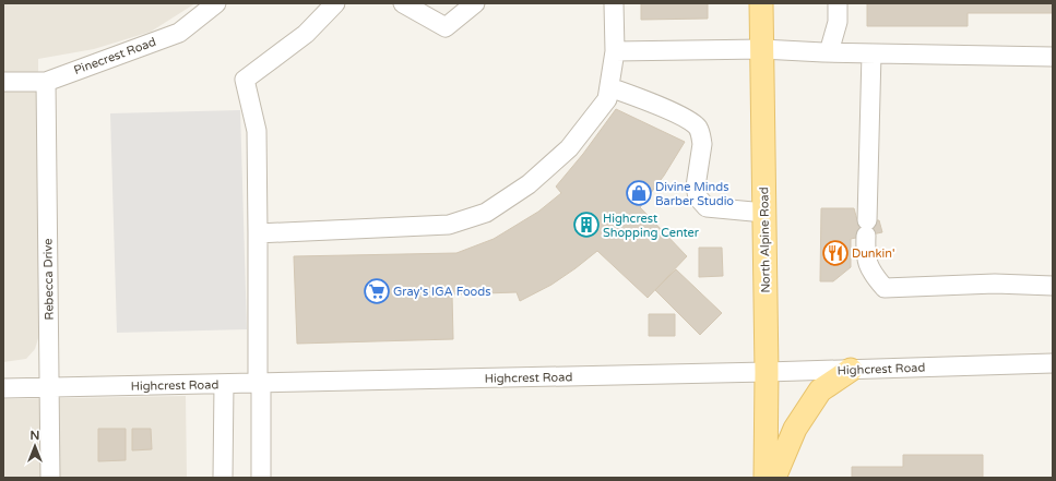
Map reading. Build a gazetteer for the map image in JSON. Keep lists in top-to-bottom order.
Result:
{
  "streets": {
    "main road": ["North Alpine Road"],
    "street": ["Pinecrest Road", "Rebecca Drive", "Highcrest Road"]
  },
  "crossings": [
    ["Pinecrest Road", "Rebecca Drive"],
    ["North Alpine Road", "Highcrest Road"],
    ["Rebecca Drive", "Highcrest Road"]
  ],
  "places": {
    "shop": ["Divine Minds Barber Studio"],
    "building": ["Highcrest Shopping Center"],
    "restaurant": ["Dunkin'"],
    "supermarket": ["Gray's IGA Foods"]
  },
  "north": "top"
}
